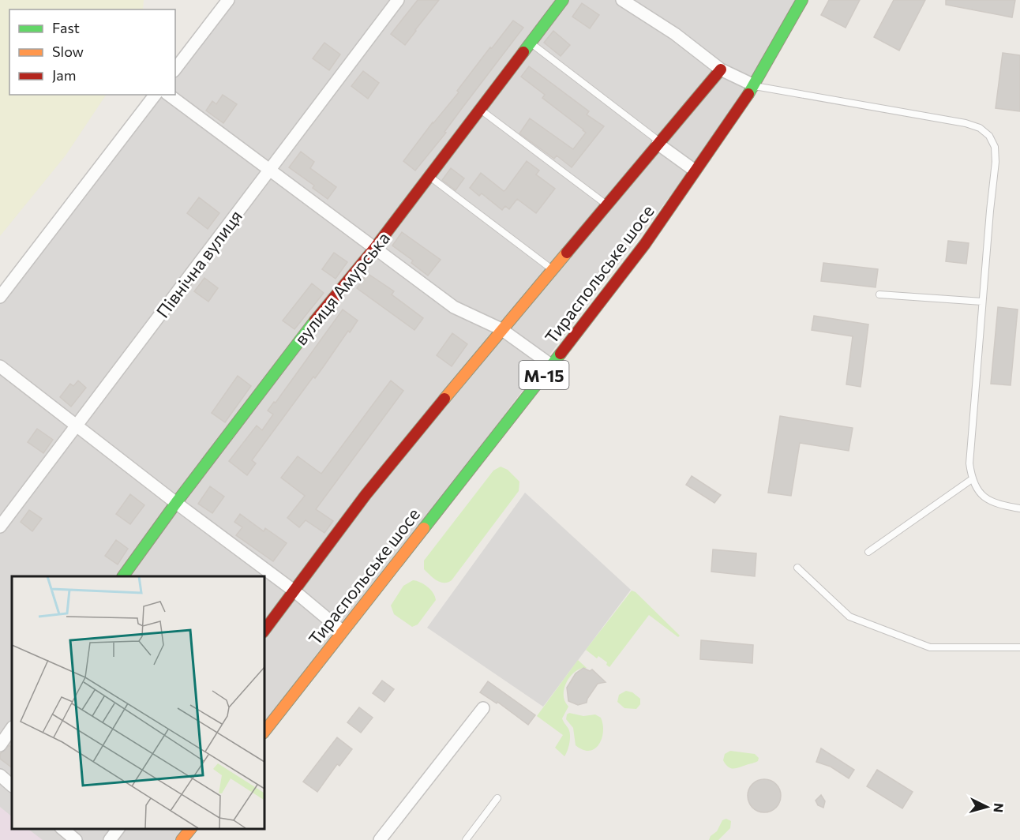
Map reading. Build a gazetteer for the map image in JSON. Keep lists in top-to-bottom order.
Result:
{
  "streets": {
    "street": [
      "Північна вулиця",
      "Тираспольське шосе",
      "вулиця Амурська",
      "М-15"
    ]
  },
  "legend": ["Fast", "Slow", "Jam"],
  "north": "right"
}
